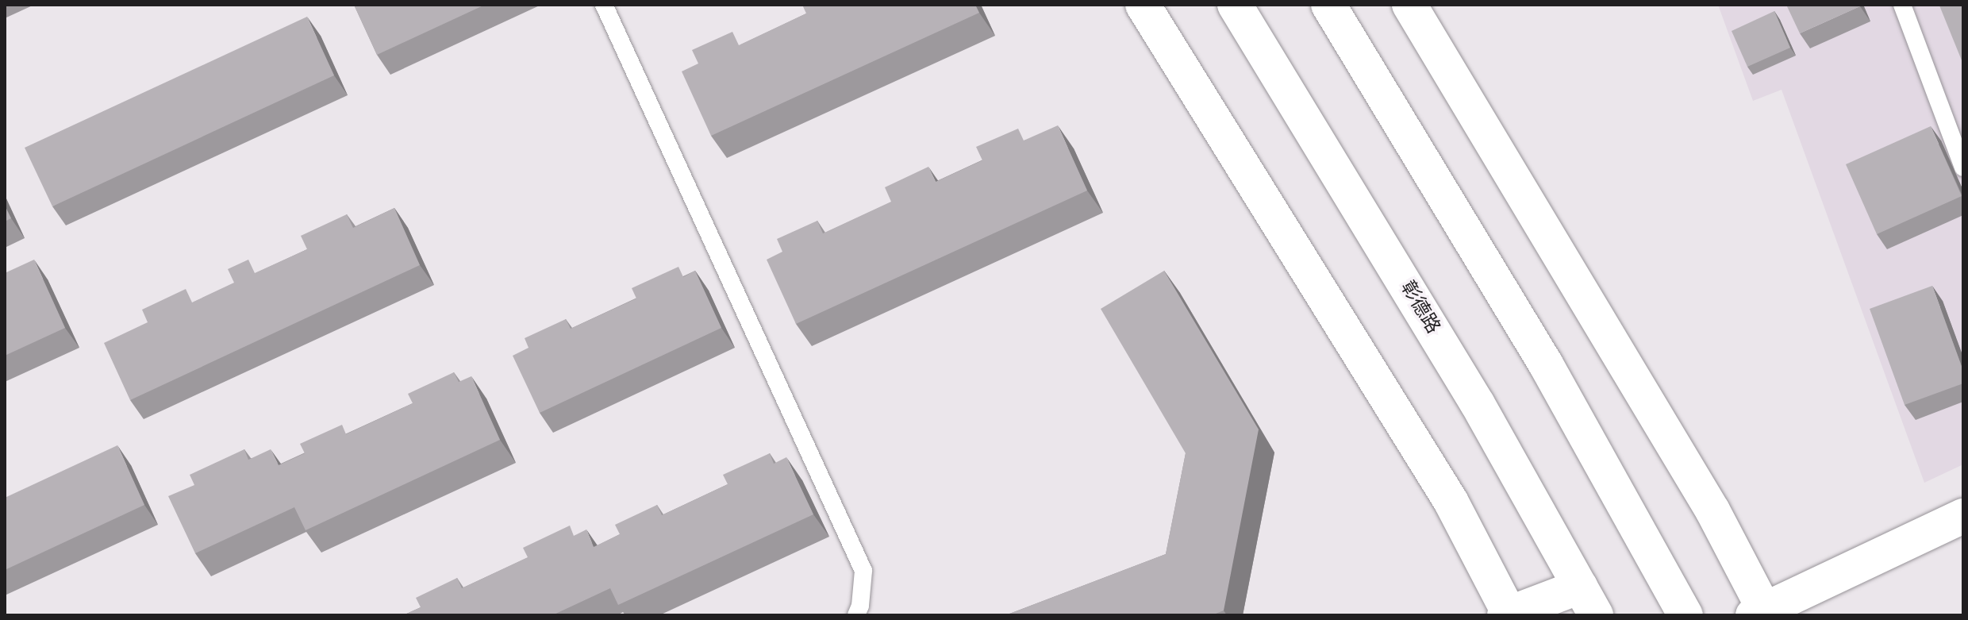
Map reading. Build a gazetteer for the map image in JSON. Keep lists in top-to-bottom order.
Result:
{
  "streets": {
    "street": ["彰德路"]
  }
}
